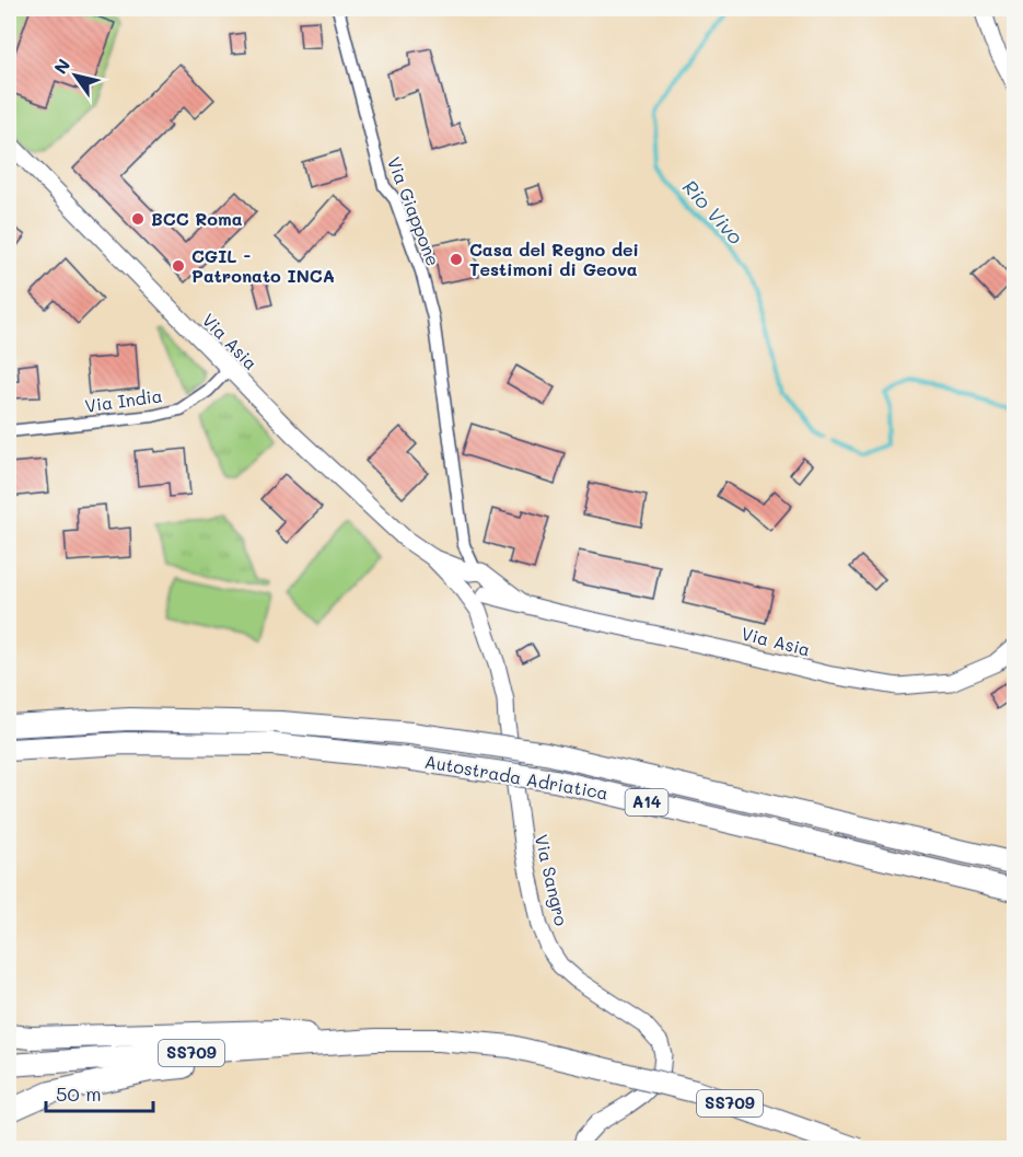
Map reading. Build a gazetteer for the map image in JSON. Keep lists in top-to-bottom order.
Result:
{
  "streets": {
    "highway": ["Autostrada Adriatica", "A14", "SS709"],
    "street": [
      "Via Giappone",
      "Via Asia",
      "Via India",
      "Via Sangro"
    ]
  },
  "crossings": [
    ["Via Giappone", "Via Asia"],
    ["Via Asia", "Via India"],
    ["Via Asia", "Via Sangro"]
  ],
  "water": ["Rio Vivo"],
  "places": ["BCC Roma", "Casa del Regno dei Testimoni di Geova", "CGIL - Patronato INCA"],
  "scale_bar": "50 m",
  "north": "top left"
}
